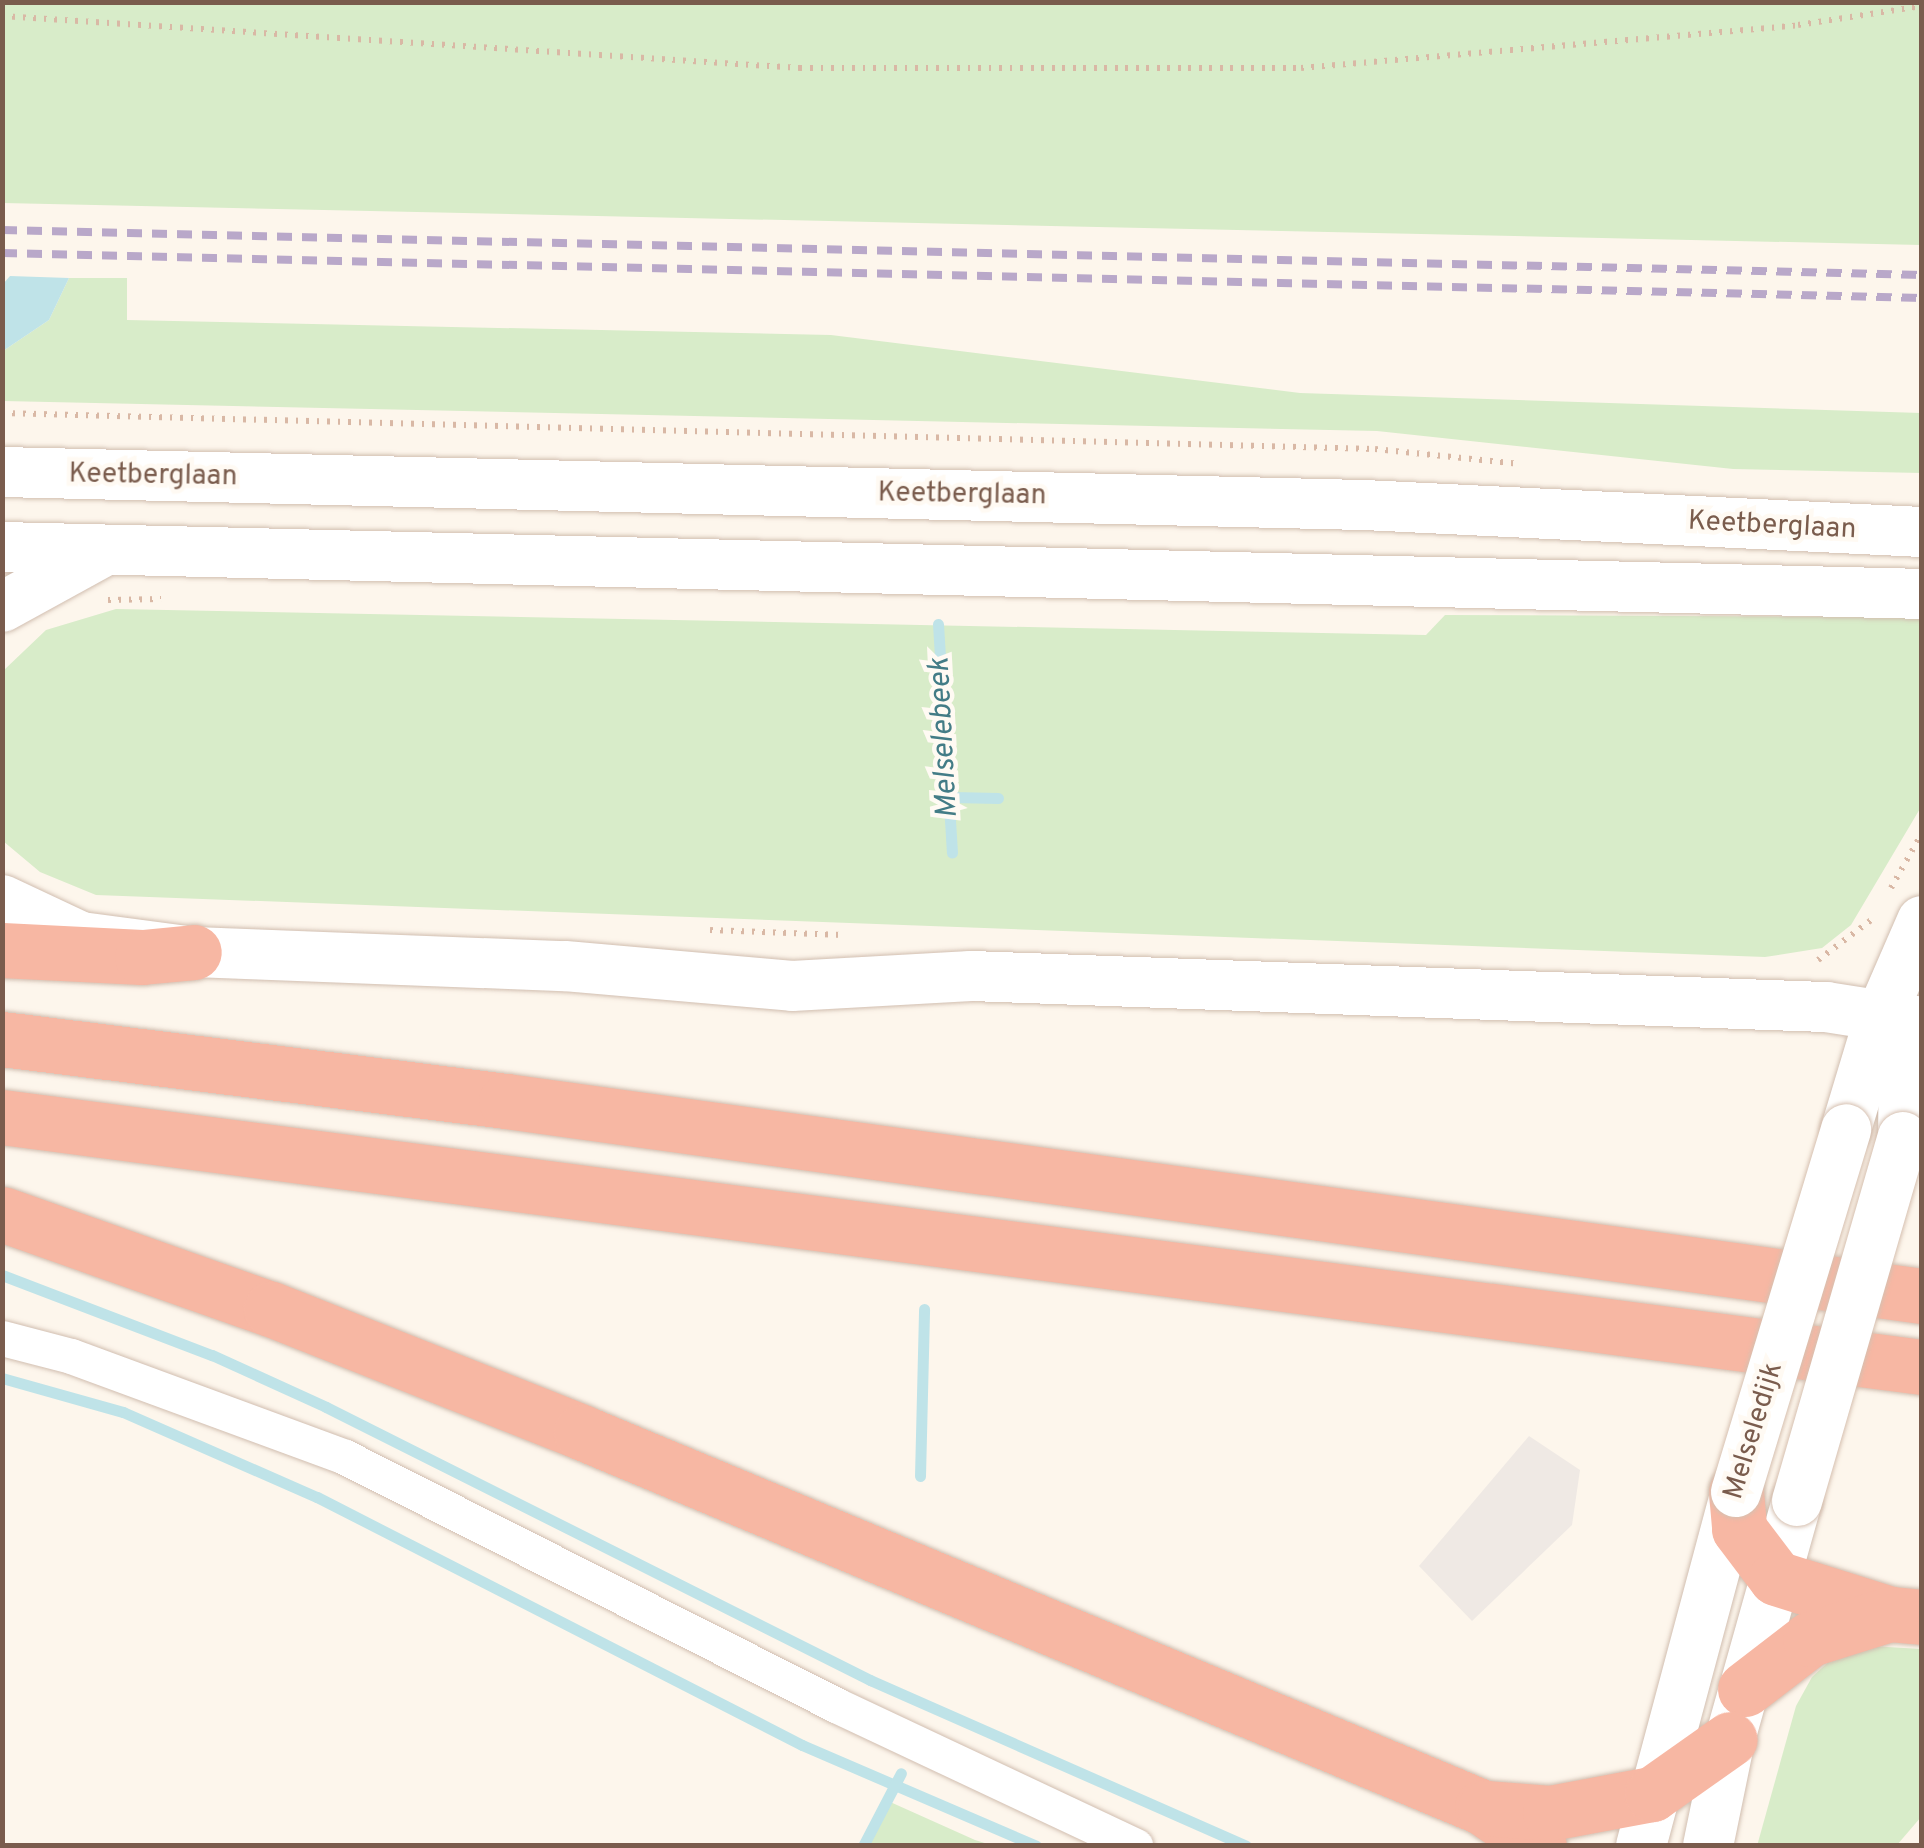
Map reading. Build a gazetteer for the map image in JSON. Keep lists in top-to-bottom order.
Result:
{
  "streets": {
    "main road": ["Keetberglaan", "Melseledijk"]
  },
  "water": ["Melselebeek"]
}
